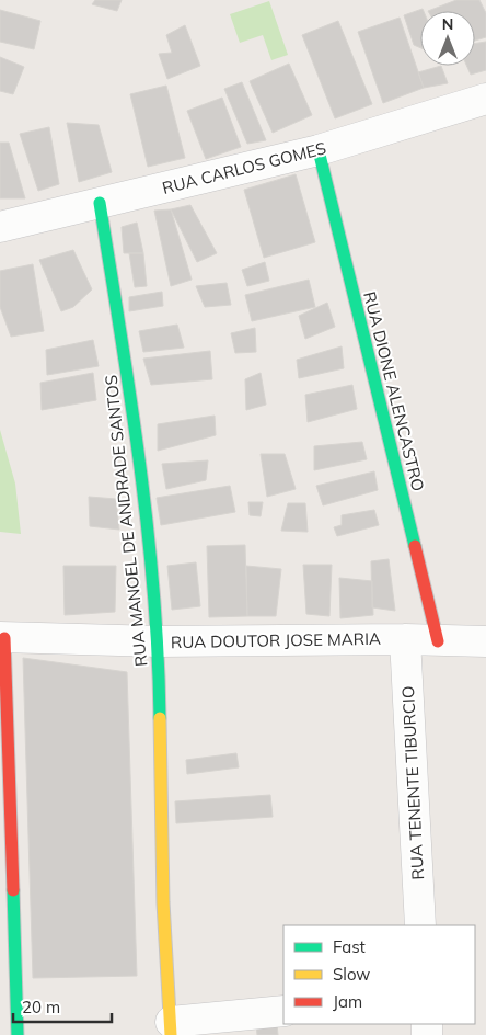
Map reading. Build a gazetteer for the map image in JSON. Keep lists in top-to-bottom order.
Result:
{
  "streets": {
    "street": [
      "RUA CARLOS GOMES",
      "RUA DIONE ALENCASTRO",
      "RUA MANOEL DE ANDRADE SANTOS",
      "RUA DOUTOR JOSE MARIA",
      "RUA TENENTE TIBURCIO"
    ]
  },
  "crossings": [
    ["RUA CARLOS GOMES", "RUA DIONE ALENCASTRO"],
    ["RUA CARLOS GOMES", "RUA MANOEL DE ANDRADE SANTOS"],
    ["RUA DIONE ALENCASTRO", "RUA DOUTOR JOSE MARIA"],
    ["RUA MANOEL DE ANDRADE SANTOS", "RUA DOUTOR JOSE MARIA"],
    ["RUA DOUTOR JOSE MARIA", "RUA TENENTE TIBURCIO"]
  ],
  "legend": ["Fast", "Slow", "Jam"],
  "scale_bar": "20 m",
  "north": "top"
}
